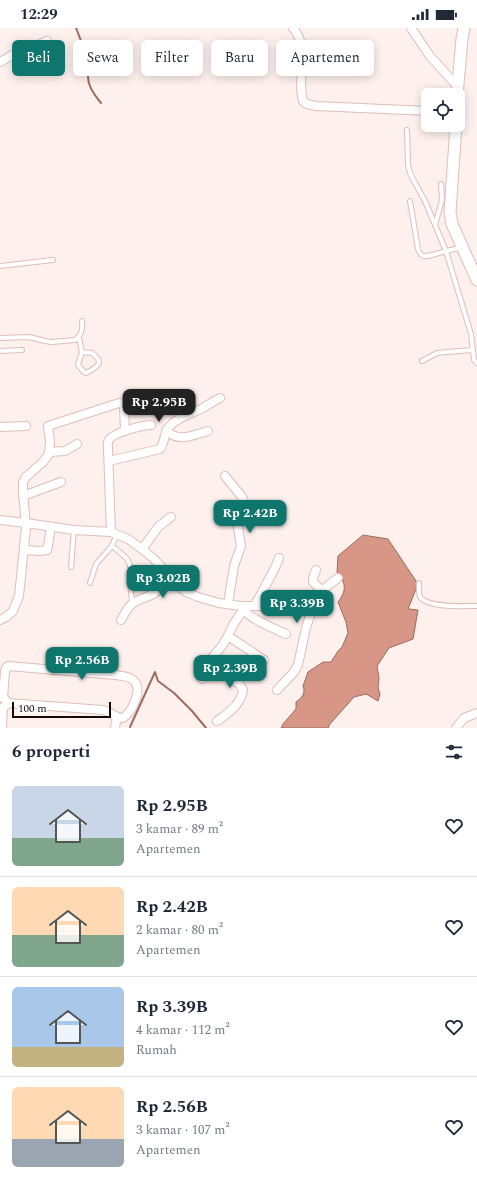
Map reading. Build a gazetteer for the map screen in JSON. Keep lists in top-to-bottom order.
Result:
{
  "scale_bar": "100 m",
  "page": {
    "status": "12:29",
    "chip": [
      "Beli",
      "Sewa",
      "Filter",
      "Baru",
      "Apartemen"
    ],
    "price": [
      "Rp 2.95B",
      "Rp 2.42B",
      "Rp 3.02B",
      "Rp 3.39B",
      "Rp 2.56B",
      "Rp 2.39B"
    ],
    "scale": "100 m",
    "heading": "6 properti",
    "list": [
      {
        "name": "Rp 2.95B",
        "note": "3 kamar · 89 m² · Apartemen"
      },
      {
        "name": "Rp 2.42B",
        "note": "2 kamar · 80 m² · Apartemen"
      },
      {
        "name": "Rp 3.39B",
        "note": "4 kamar · 112 m² · Rumah"
      },
      {
        "name": "Rp 2.56B",
        "note": "3 kamar · 107 m² · Apartemen"
      }
    ]
  }
}
